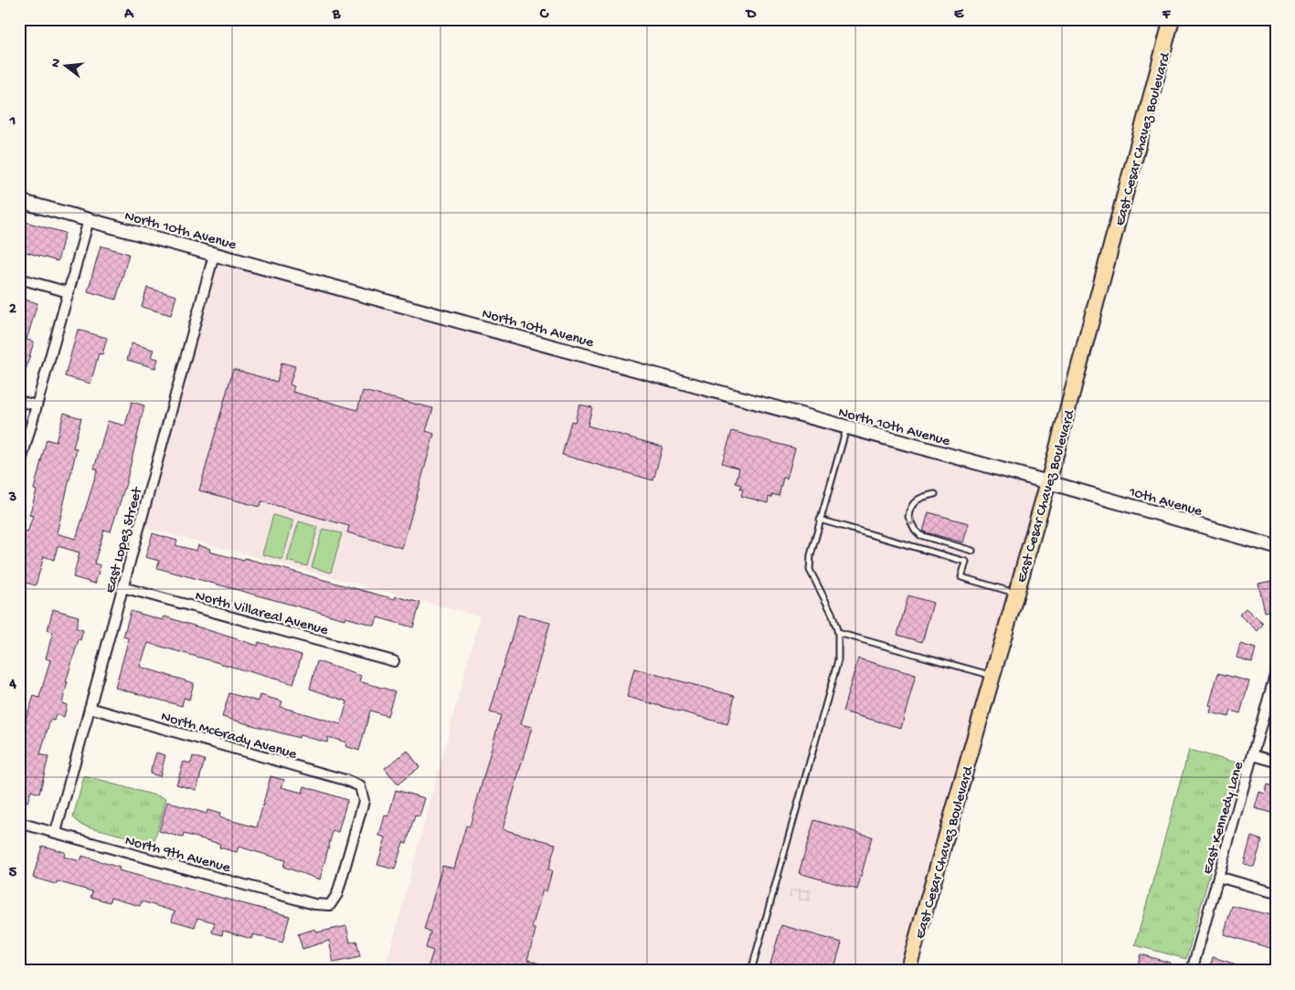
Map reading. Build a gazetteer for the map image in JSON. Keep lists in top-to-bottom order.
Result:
{
  "streets": {
    "highway": ["East Cesar Chavez Boulevard"],
    "main road": ["North 10th Avenue", "10th Avenue"],
    "street": [
      "East Lopez Street",
      "North Villareal Avenue",
      "North McGrady Avenue",
      "East Kennedy Lane",
      "North 9th Avenue"
    ]
  },
  "crossings": [
    ["East Cesar Chavez Boulevard", "North 10th Avenue"],
    ["East Cesar Chavez Boulevard", "10th Avenue"],
    ["North 10th Avenue", "10th Avenue"],
    ["North 10th Avenue", "East Lopez Street"],
    ["East Lopez Street", "North Villareal Avenue"],
    ["East Lopez Street", "North McGrady Avenue"],
    ["East Lopez Street", "North 9th Avenue"],
    ["North McGrady Avenue", "North 9th Avenue"]
  ],
  "north": "left",
  "grid": {
    "columns": [
      "A",
      "B",
      "C",
      "D",
      "E",
      "F"
    ],
    "rows": [
      "1",
      "2",
      "3",
      "4",
      "5"
    ]
  }
}
